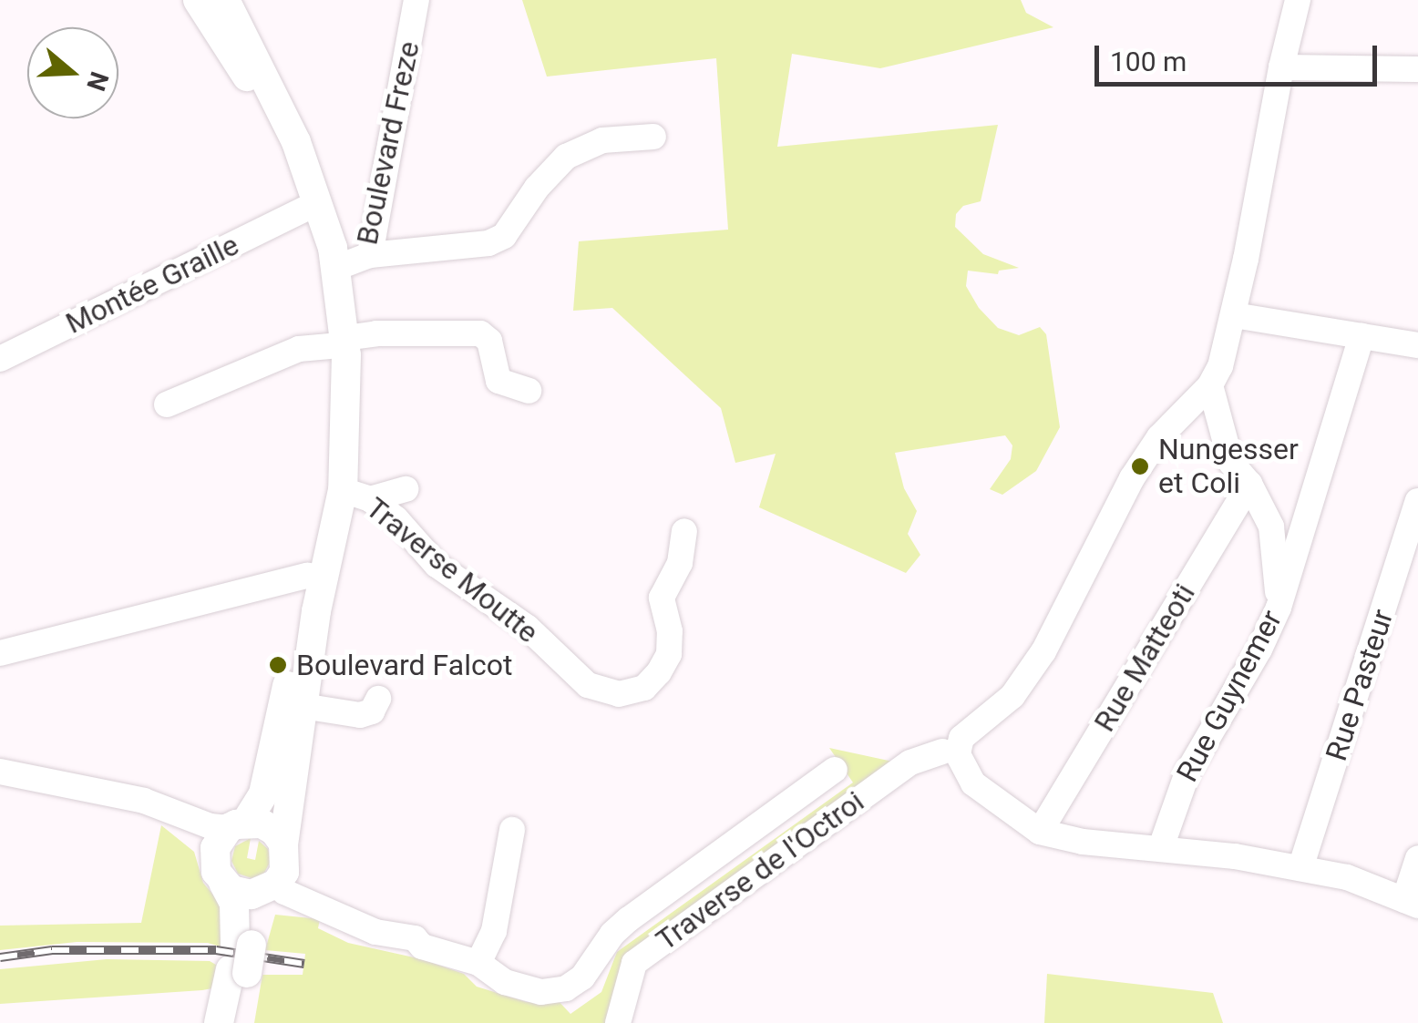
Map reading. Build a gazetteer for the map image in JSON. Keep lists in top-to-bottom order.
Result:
{
  "streets": {
    "street": [
      "Boulevard Freze",
      "Montée Graille",
      "Traverse Moutte",
      "Rue Matteoti",
      "Rue Pasteur",
      "Rue Guynemer",
      "Traverse de l'Octroi"
    ]
  },
  "places": ["Nungesser et Coli", "Boulevard Falcot"],
  "scale_bar": "100 m",
  "north": "right"
}
